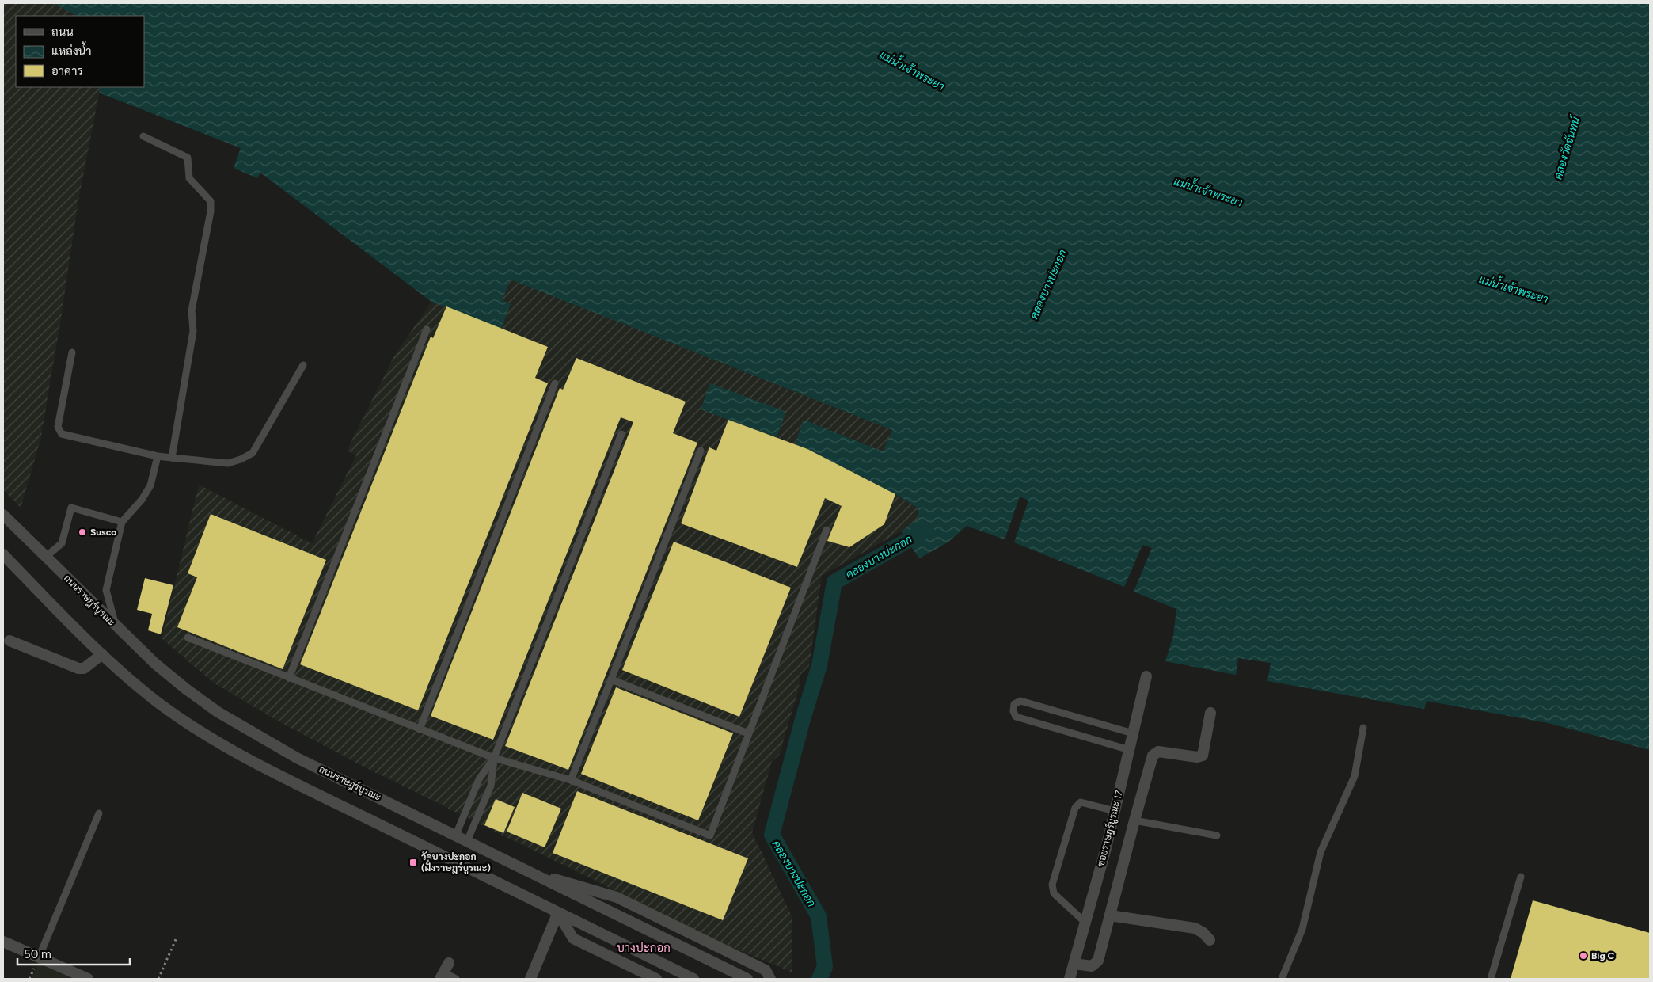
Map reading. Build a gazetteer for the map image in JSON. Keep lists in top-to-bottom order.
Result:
{
  "streets": {
    "main road": ["ถนนราษฎร์บูรณะ", "ซอยราษฎร์บูรณะ 17"]
  },
  "districts": ["บางปะกอก"],
  "water": ["แม่น้ำเจ้าพระยา", "คลองวัดจันทน์", "คลองบางปะกอก"],
  "places": {
    "other": ["Susco", "Big C"],
    "transit": ["วัดบางปะกอก (ฝั่งราษฎร์บูรณะ)"]
  },
  "legend": ["ถนน", "แหล่งน้ำ", "อาคาร"],
  "scale_bar": "50 m"
}
